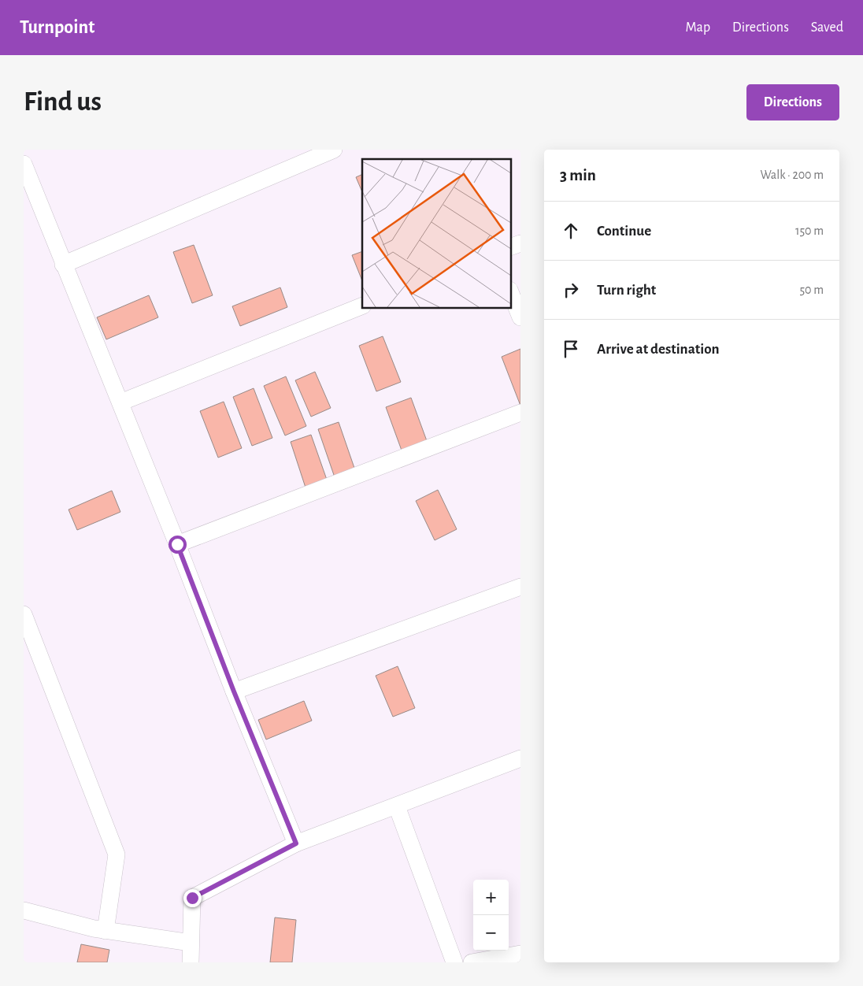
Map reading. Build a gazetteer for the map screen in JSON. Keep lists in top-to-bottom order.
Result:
{
  "page": {
    "header": "Turnpoint",
    "nav": ["Map", "Directions", "Saved"],
    "buttons": "Directions",
    "title": "Find us",
    "heading": ["3 min", "Walk · 200 m"],
    "list": [
      ["Continue", "150 m"],
      ["Turn right", "50 m"],
      "Arrive at destination"
    ],
    "map_buttons": ["+", "−"]
  }
}
